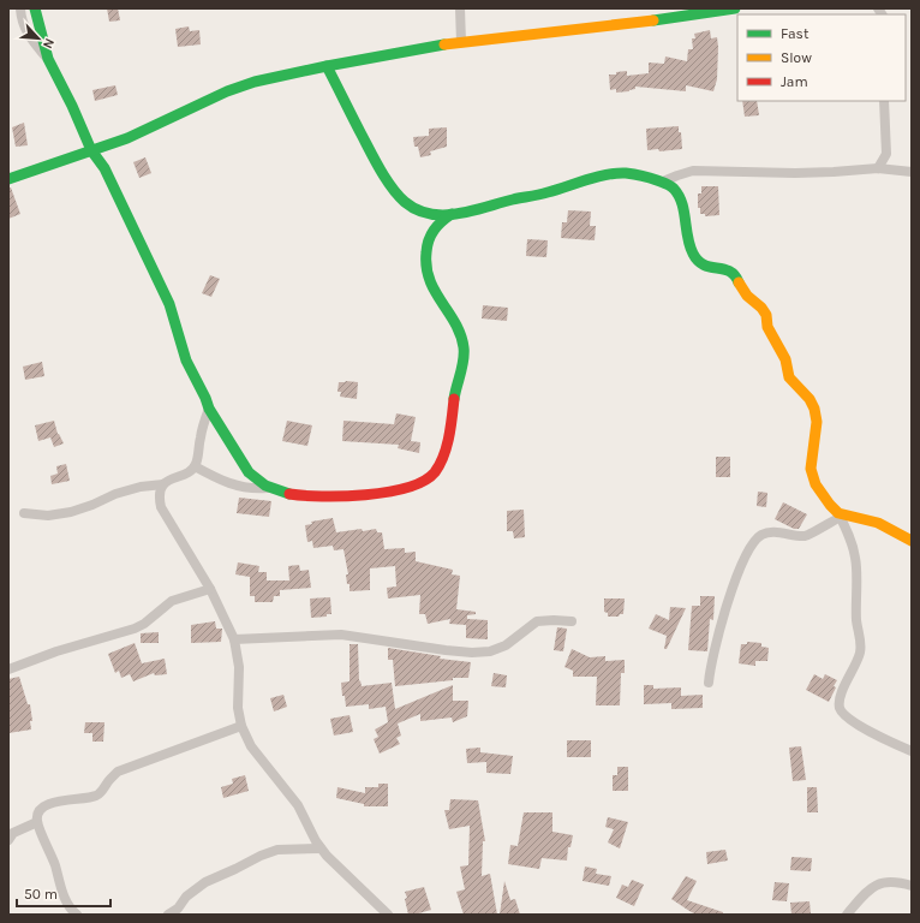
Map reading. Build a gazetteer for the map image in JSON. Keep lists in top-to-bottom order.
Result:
{
  "legend": ["Fast", "Slow", "Jam"],
  "scale_bar": "50 m",
  "north": "bottom right"
}
